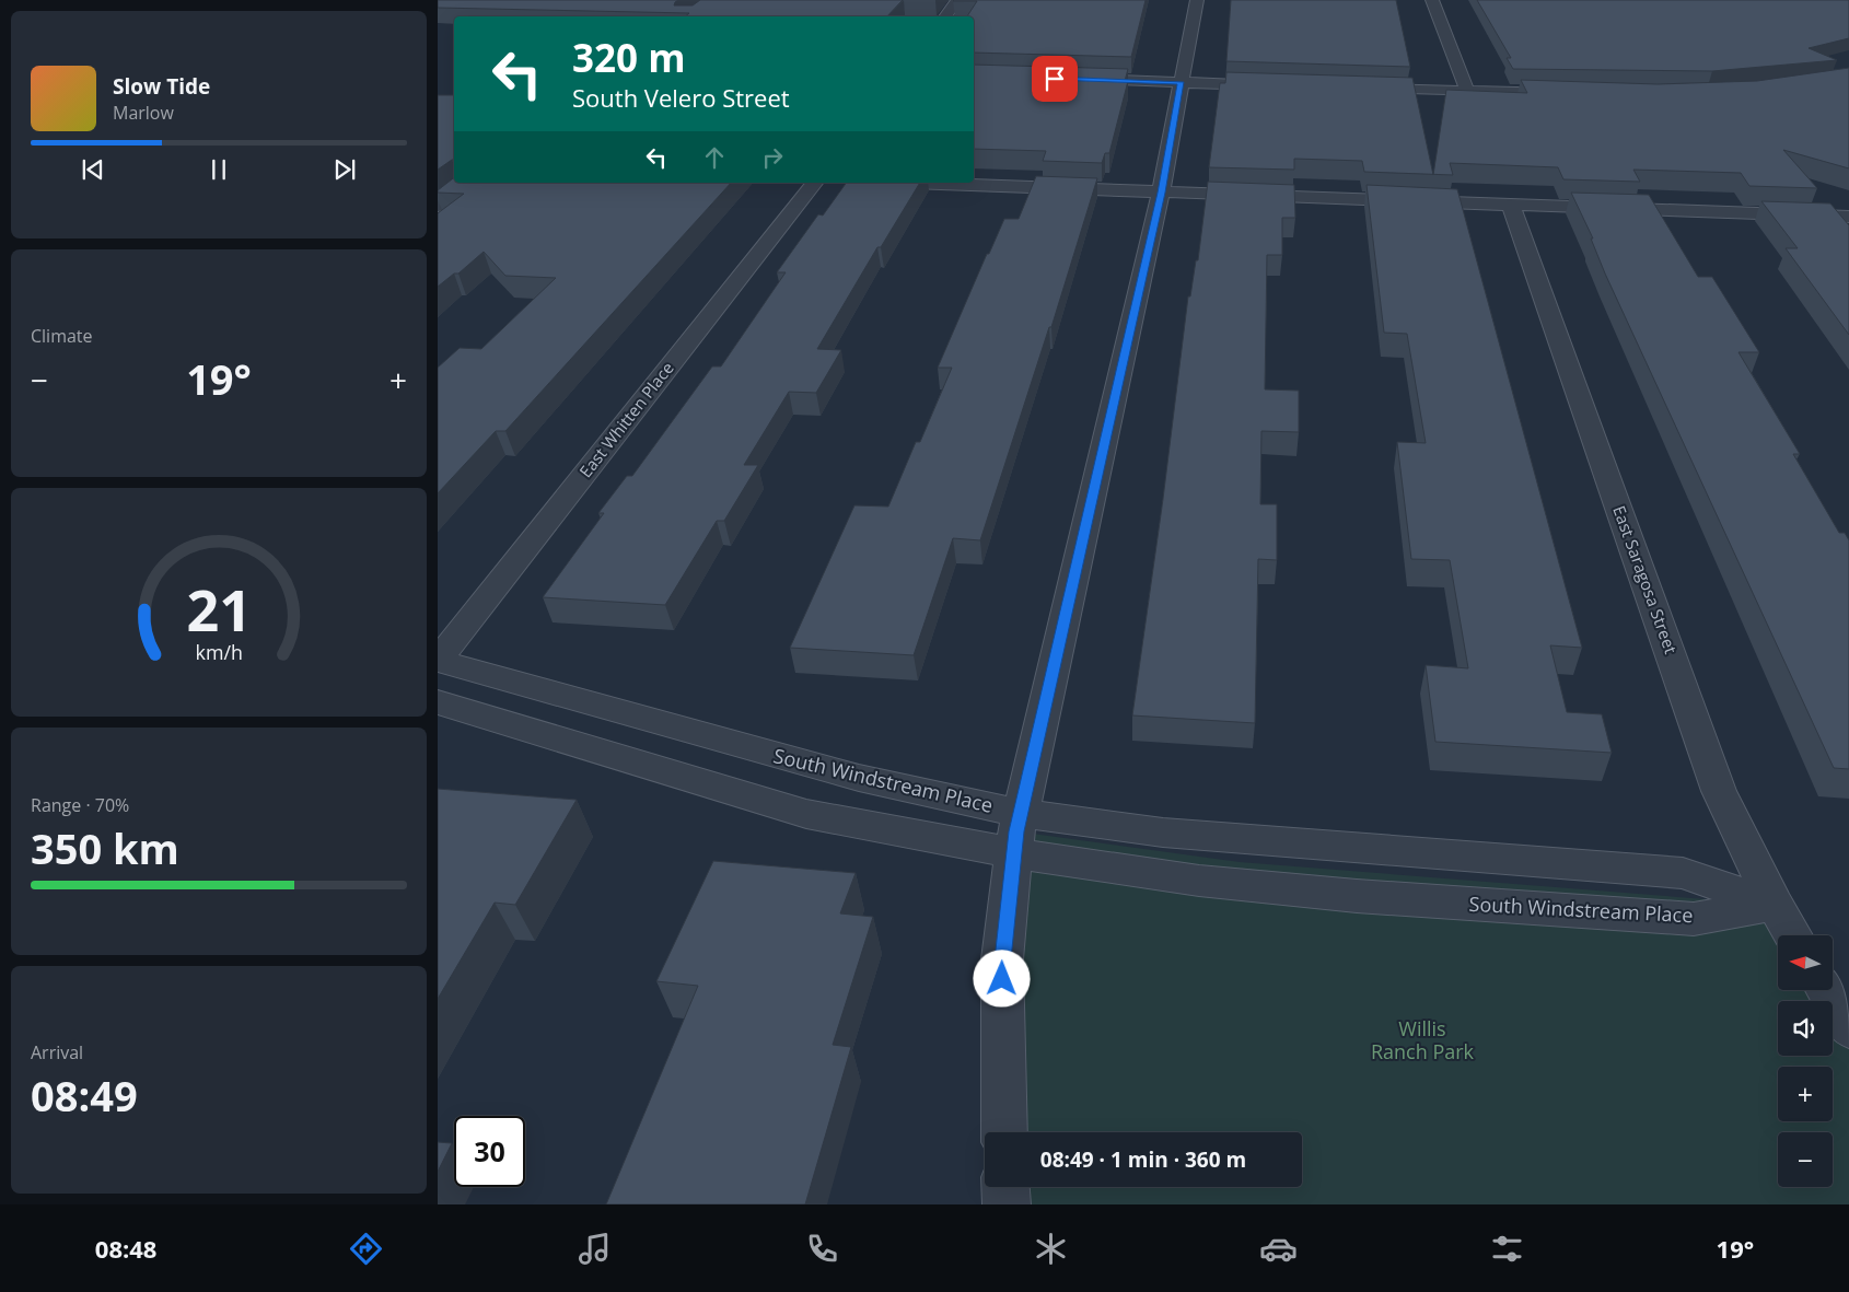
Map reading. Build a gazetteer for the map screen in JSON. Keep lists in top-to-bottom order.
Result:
{
  "streets": {
    "street": ["East Whitten Place", "East Saragosa Street", "South Windstream Place"]
  },
  "crossings": [
    ["East Whitten Place", "South Windstream Place"],
    ["East Saragosa Street", "South Windstream Place"]
  ],
  "parks": ["Willis Ranch Park"],
  "north": "left",
  "page": {
    "turn": ["320 m", "South Velero Street"],
    "song": ["Slow Tide", "Marlow"],
    "tile": [
      "Climate",
      ["Range · 70%", "350 km"],
      ["Arrival", "08:49"]
    ],
    "heat": ["−", "19°", "+"],
    "map_buttons": ["+", "−"],
    "limit": "30",
    "trip": "08:49 · 1 min · 360 m",
    "tabs": ["08:48", "19°"],
    "gauge": ["21", "km/h"]
  }
}
